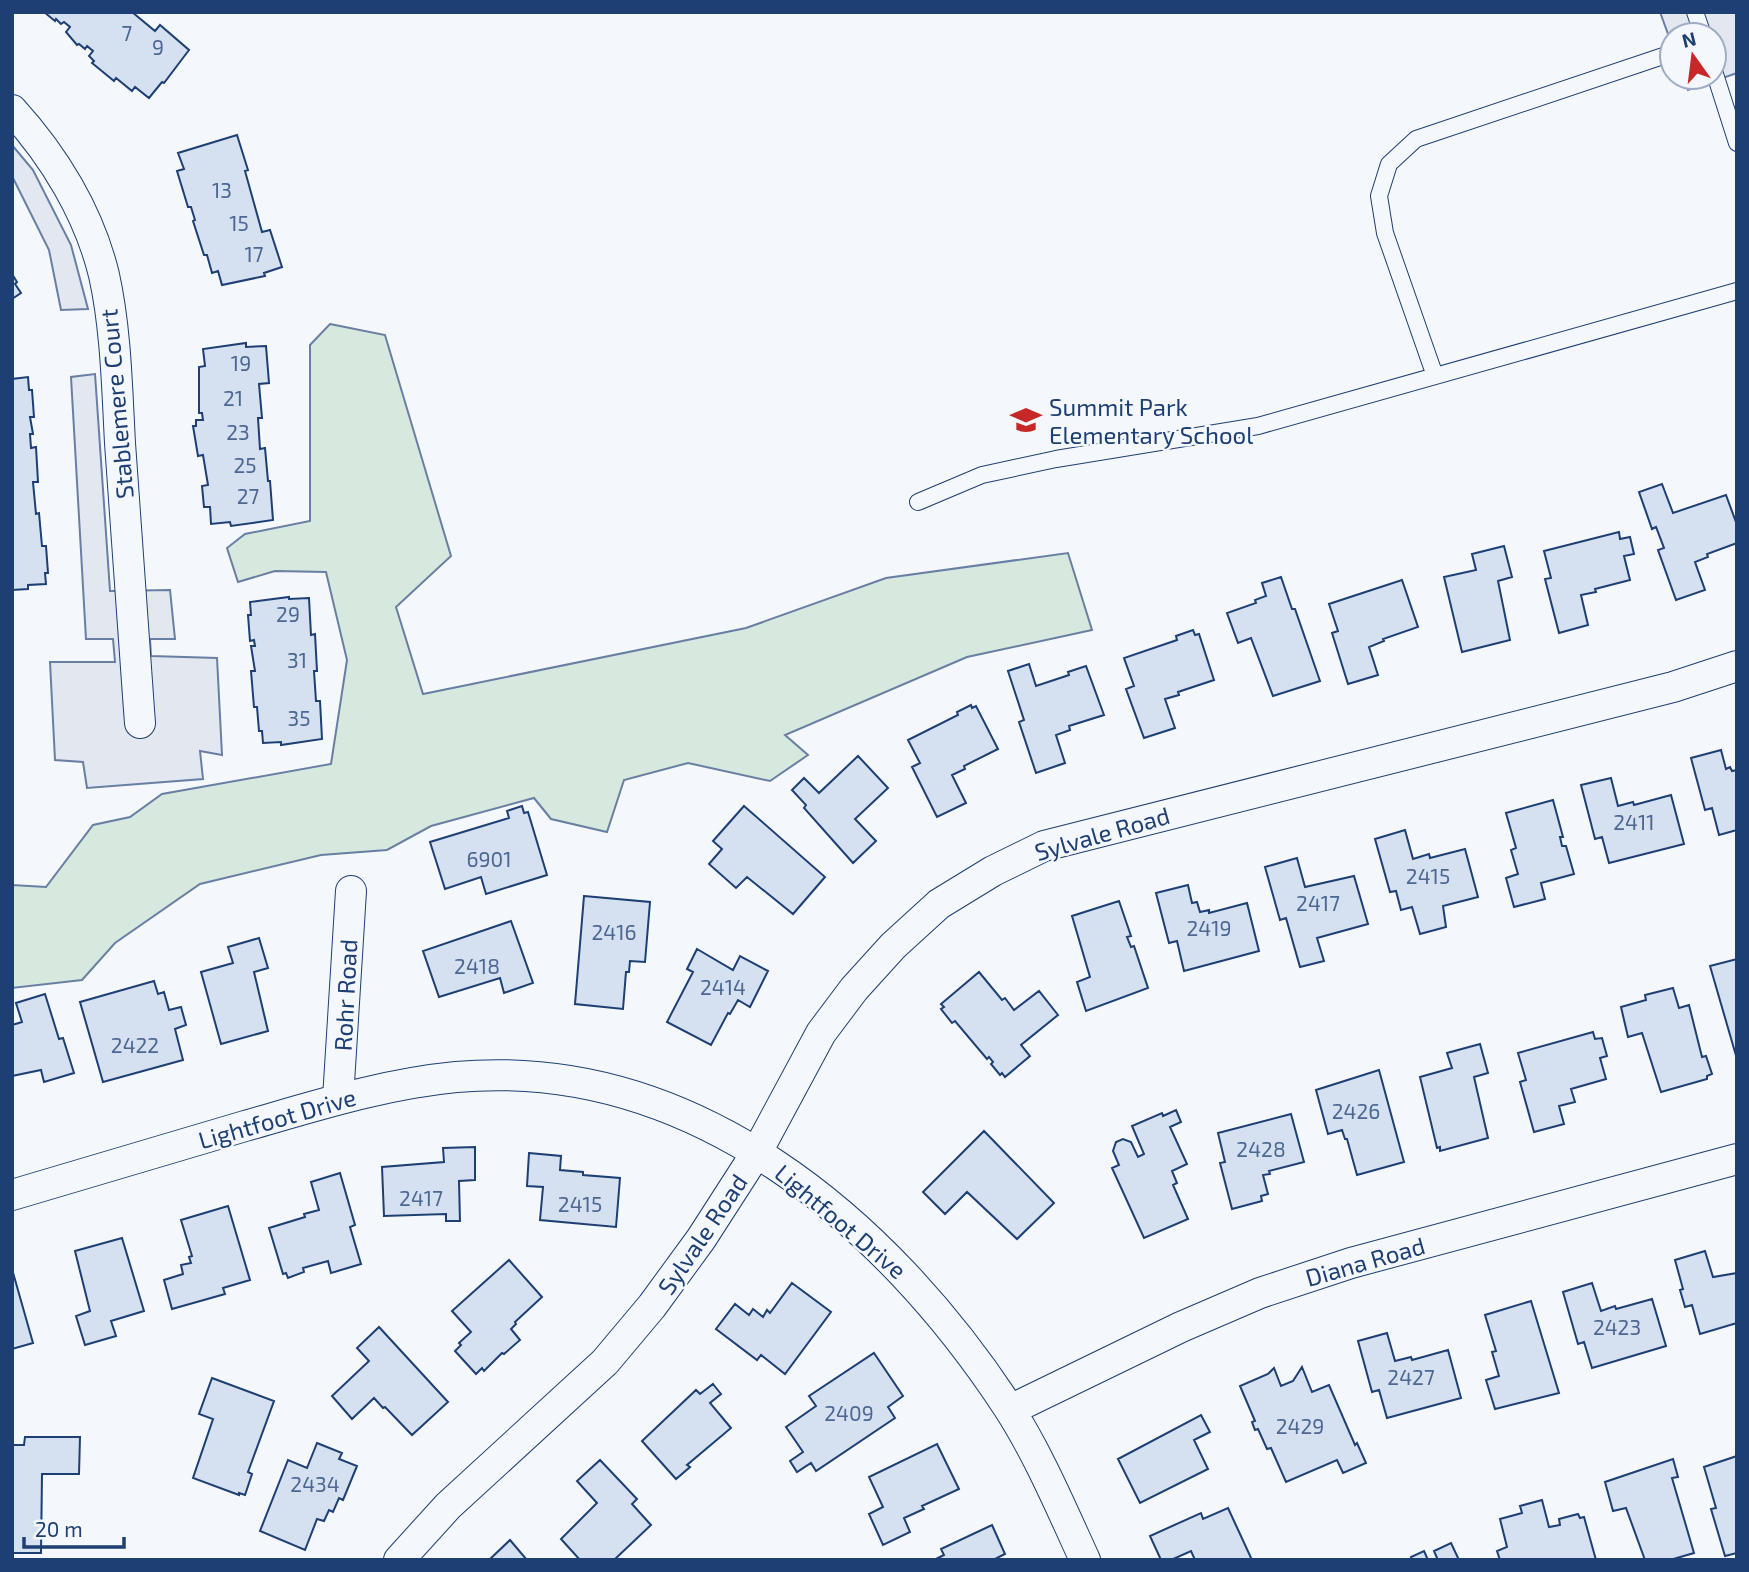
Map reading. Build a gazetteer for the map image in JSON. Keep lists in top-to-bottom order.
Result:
{
  "streets": {
    "street": [
      "Stablemere Court",
      "Sylvale Road",
      "Rohr Road",
      "Lightfoot Drive",
      "Diana Road"
    ]
  },
  "crossings": [
    ["Sylvale Road", "Lightfoot Drive"],
    ["Rohr Road", "Lightfoot Drive"],
    ["Lightfoot Drive", "Diana Road"]
  ],
  "places": {
    "school or university": ["Summit Park Elementary School"]
  },
  "house_numbers": [
    "7",
    "9",
    "13",
    "15",
    "17",
    "19",
    "21",
    "23",
    "25",
    "27",
    "29",
    "31",
    "35",
    "2411",
    "6901",
    "2415",
    "2417",
    "2419",
    "2416",
    "2418",
    "2414",
    "2422",
    "2426",
    "2428",
    "2417",
    "2415",
    "2423",
    "2427",
    "2409",
    "2429",
    "2434"
  ],
  "scale_bar": "20 m",
  "north": "top"
}
